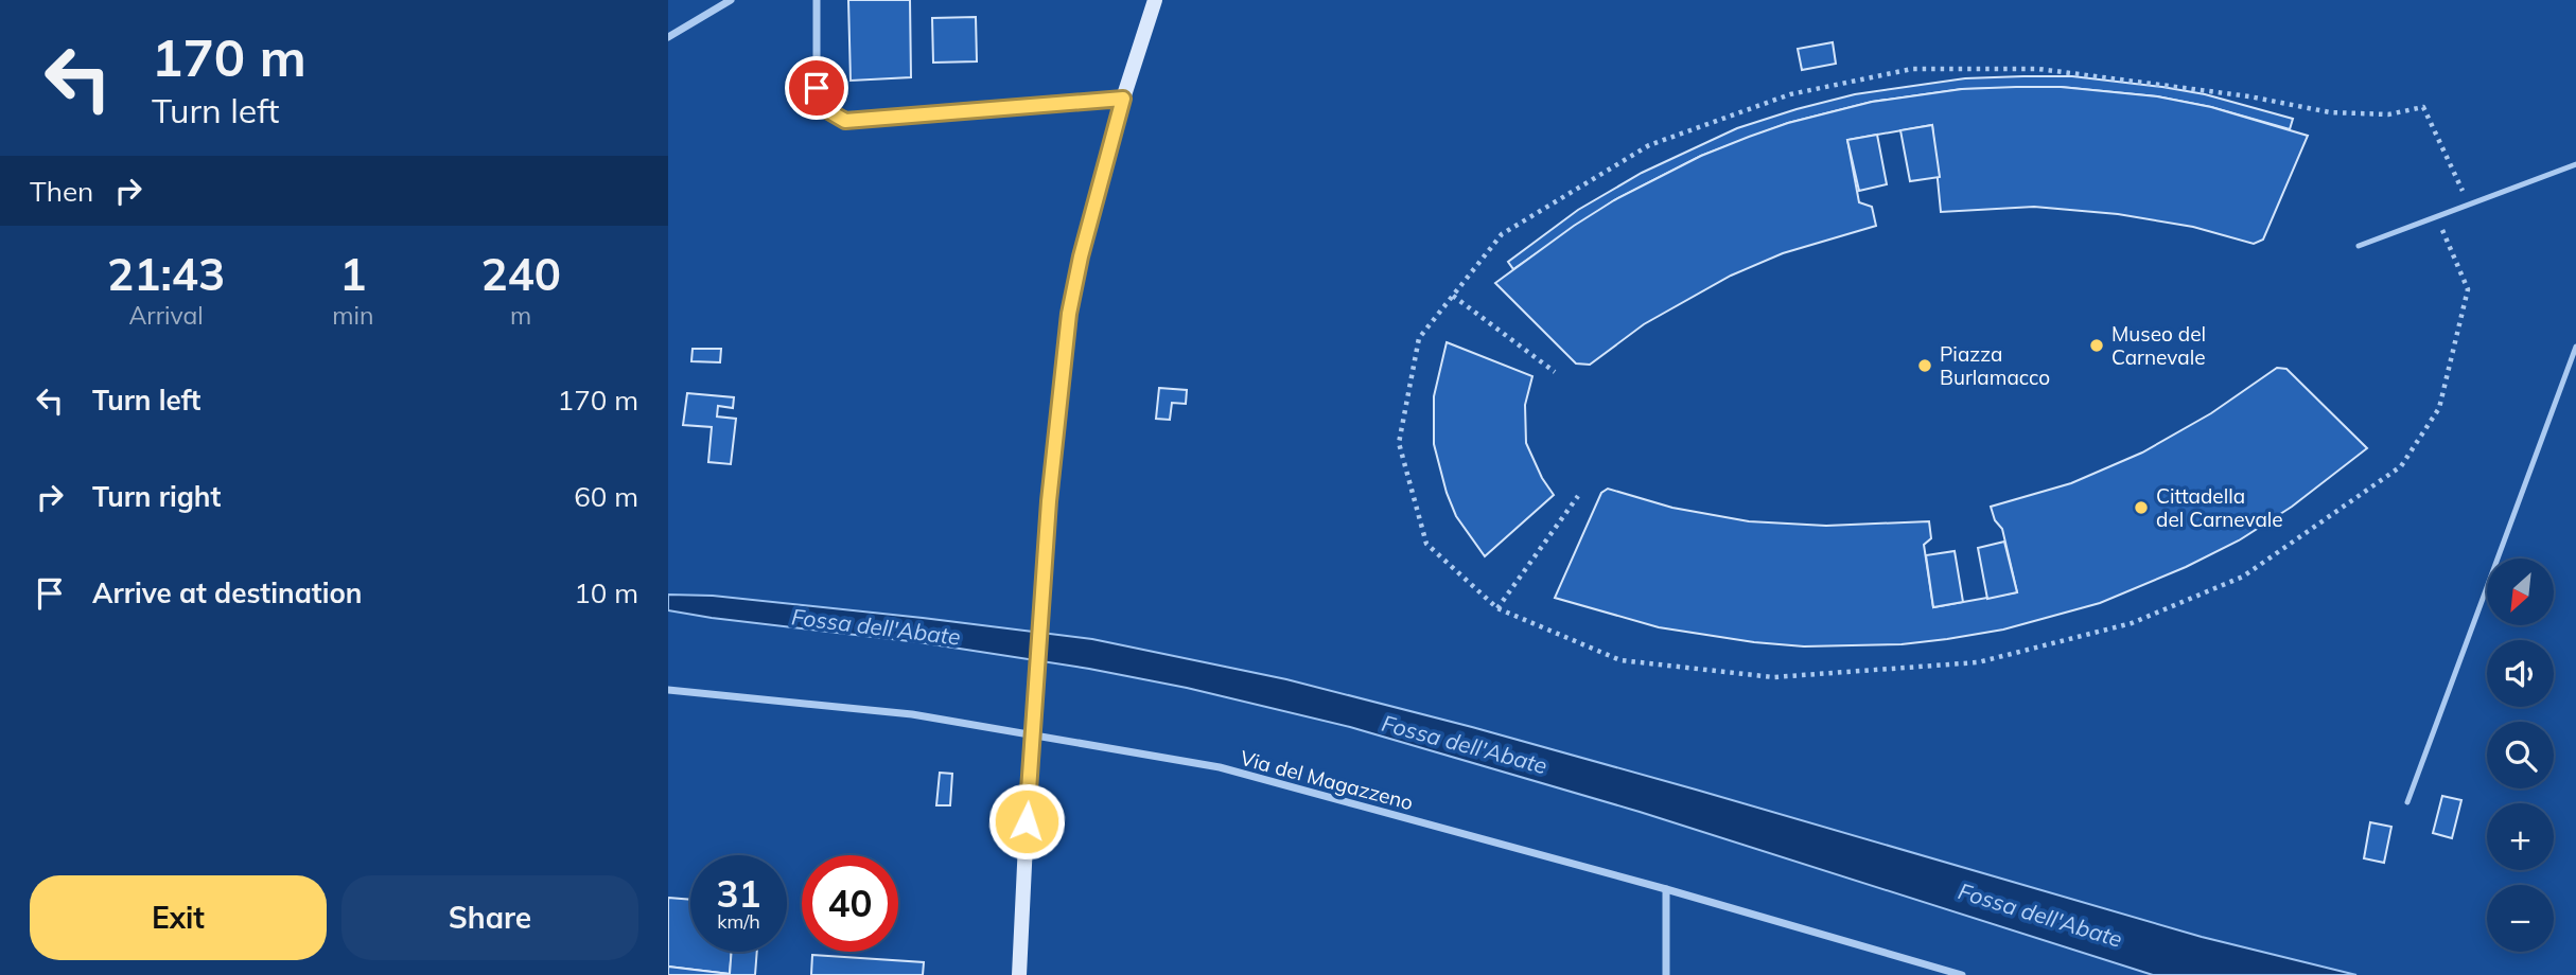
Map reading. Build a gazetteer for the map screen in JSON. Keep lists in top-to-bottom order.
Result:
{
  "streets": {
    "street": ["Via del Magazzeno"]
  },
  "water": ["Fossa dell'Abate"],
  "places": ["Museo del Carnevale", "Piazza Burlamacco", "Cittadella del Carnevale"],
  "north": "bottom left",
  "page": {
    "turn": ["170 m", "Turn left"],
    "then": "Then",
    "eta": [
      "21:43",
      "Arrival",
      "1",
      "min",
      "240",
      "m"
    ],
    "list": [
      {
        "name": "Turn left",
        "value": "170 m"
      },
      {
        "name": "Turn right",
        "value": "60 m"
      },
      {
        "name": "Arrive at destination",
        "value": "10 m"
      }
    ],
    "map_buttons": ["+", "−"],
    "speed": "31 km/h",
    "limit": "40",
    "buttons": ["Exit", "Share"]
  }
}
